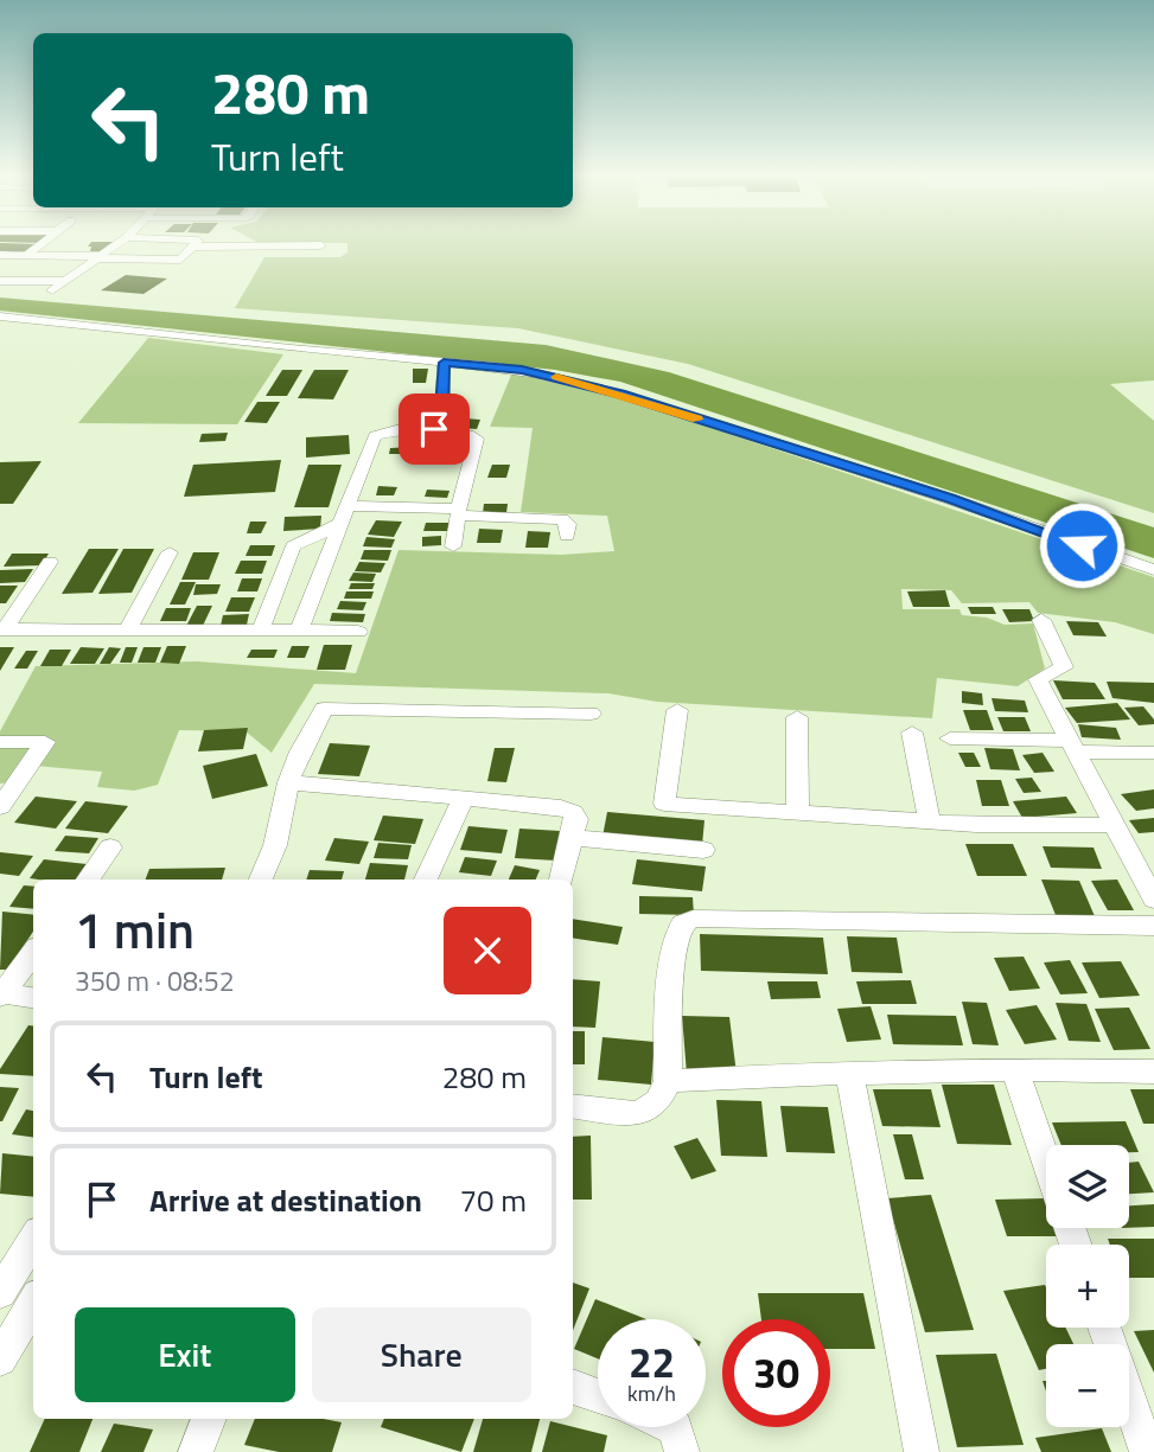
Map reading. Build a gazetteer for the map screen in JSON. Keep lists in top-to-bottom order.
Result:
{
  "page": {
    "turn": ["280 m", "Turn left"],
    "heading": ["1 min", "350 m · 08:52"],
    "list": [
      {
        "name": "Turn left",
        "value": "280 m"
      },
      {
        "name": "Arrive at destination",
        "value": "70 m"
      }
    ],
    "map_buttons": ["+", "−"],
    "buttons": ["Exit", "Share"],
    "speed": "22 km/h",
    "limit": "30"
  }
}
